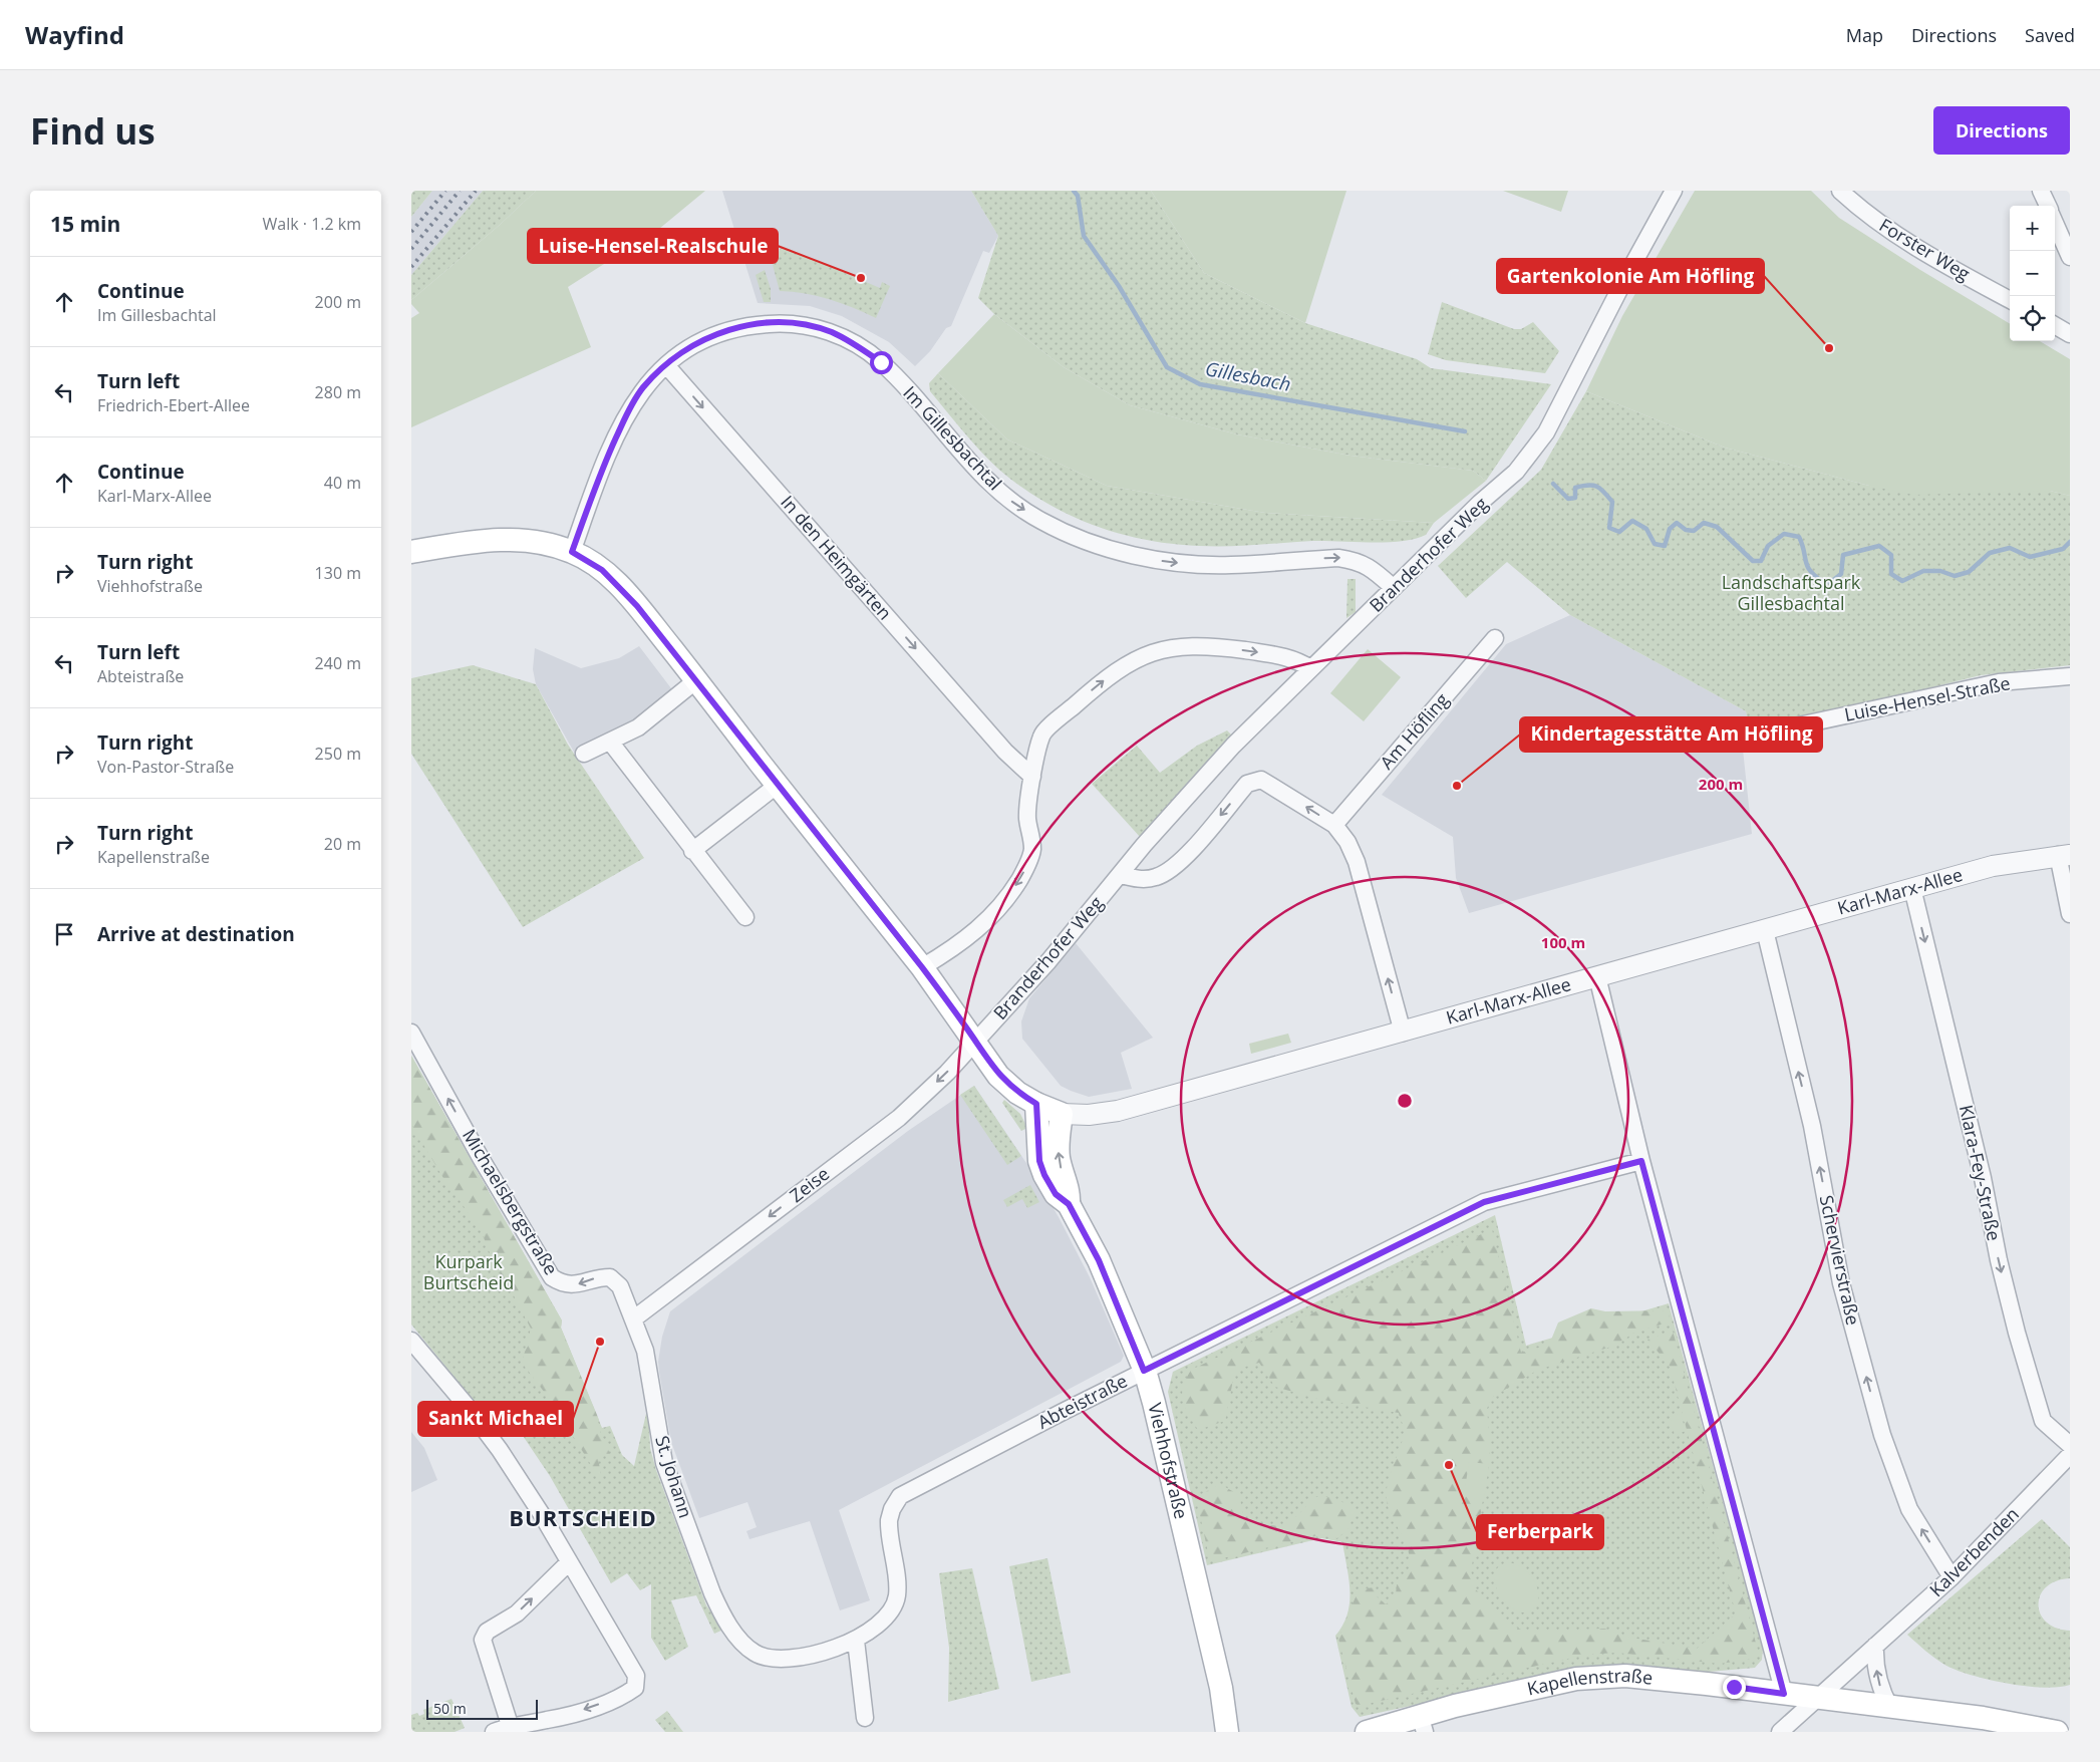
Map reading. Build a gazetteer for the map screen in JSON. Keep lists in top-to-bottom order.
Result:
{
  "streets": {
    "main road": ["Karl-Marx-Allee", "Viehhofstraße", "Kapellenstraße"],
    "street": [
      "Forster Weg",
      "Im Gillesbachtal",
      "Branderhofer Weg",
      "In den Heimgärten",
      "Luise-Hensel-Straße",
      "Am Höfling",
      "Klara-Fey-Straße",
      "Zeise",
      "Michaelsbergstraße",
      "Schervierstraße",
      "Abteistraße",
      "St. Johann",
      "Kalverbenden"
    ]
  },
  "crossings": [
    ["Im Gillesbachtal", "Branderhofer Weg"],
    ["Im Gillesbachtal", "In den Heimgärten"],
    ["Im Gillesbachtal", "Karl-Marx-Allee"],
    ["Branderhofer Weg", "Karl-Marx-Allee"],
    ["Branderhofer Weg", "Zeise"],
    ["Karl-Marx-Allee", "Klara-Fey-Straße"],
    ["Karl-Marx-Allee", "Zeise"],
    ["Karl-Marx-Allee", "Schervierstraße"],
    ["Karl-Marx-Allee", "Viehhofstraße"],
    ["Zeise", "Michaelsbergstraße"],
    ["Zeise", "St. Johann"],
    ["Michaelsbergstraße", "St. Johann"],
    ["Schervierstraße", "Kalverbenden"],
    ["Abteistraße", "Viehhofstraße"],
    ["Abteistraße", "St. Johann"],
    ["Kalverbenden", "Kapellenstraße"]
  ],
  "one_way": [
    "Im Gillesbachtal",
    "In den Heimgärten",
    "Klara-Fey-Straße",
    "Zeise",
    "Michaelsbergstraße",
    "Schervierstraße"
  ],
  "districts": ["BURTSCHEID"],
  "water": ["Gillesbach"],
  "parks": ["Landschaftspark Gillesbachtal", "Kurpark Burtscheid"],
  "places": [
    "Luise-Hensel-Realschule",
    "Gartenkolonie Am Höfling",
    "Kindertagesstätte Am Höfling",
    "Sankt Michael",
    "Ferberpark"
  ],
  "scale_bar": "50 m",
  "page": {
    "header": "Wayfind",
    "nav": ["Map", "Directions", "Saved"],
    "buttons": "Directions",
    "title": "Find us",
    "heading": ["15 min", "Walk · 1.2 km"],
    "map_buttons": ["+", "−"],
    "list": [
      ["Continue", "Im Gillesbachtal", "200 m"],
      ["Turn left", "Friedrich-Ebert-Allee", "280 m"],
      ["Continue", "Karl-Marx-Allee", "40 m"],
      ["Turn right", "Viehhofstraße", "130 m"],
      ["Turn left", "Abteistraße", "240 m"],
      ["Turn right", "Von-Pastor-Straße", "250 m"],
      ["Turn right", "Kapellenstraße", "20 m"],
      "Arrive at destination"
    ],
    "scale": "50 m"
  },
  "rings": ["200 m", "100 m"]
}
